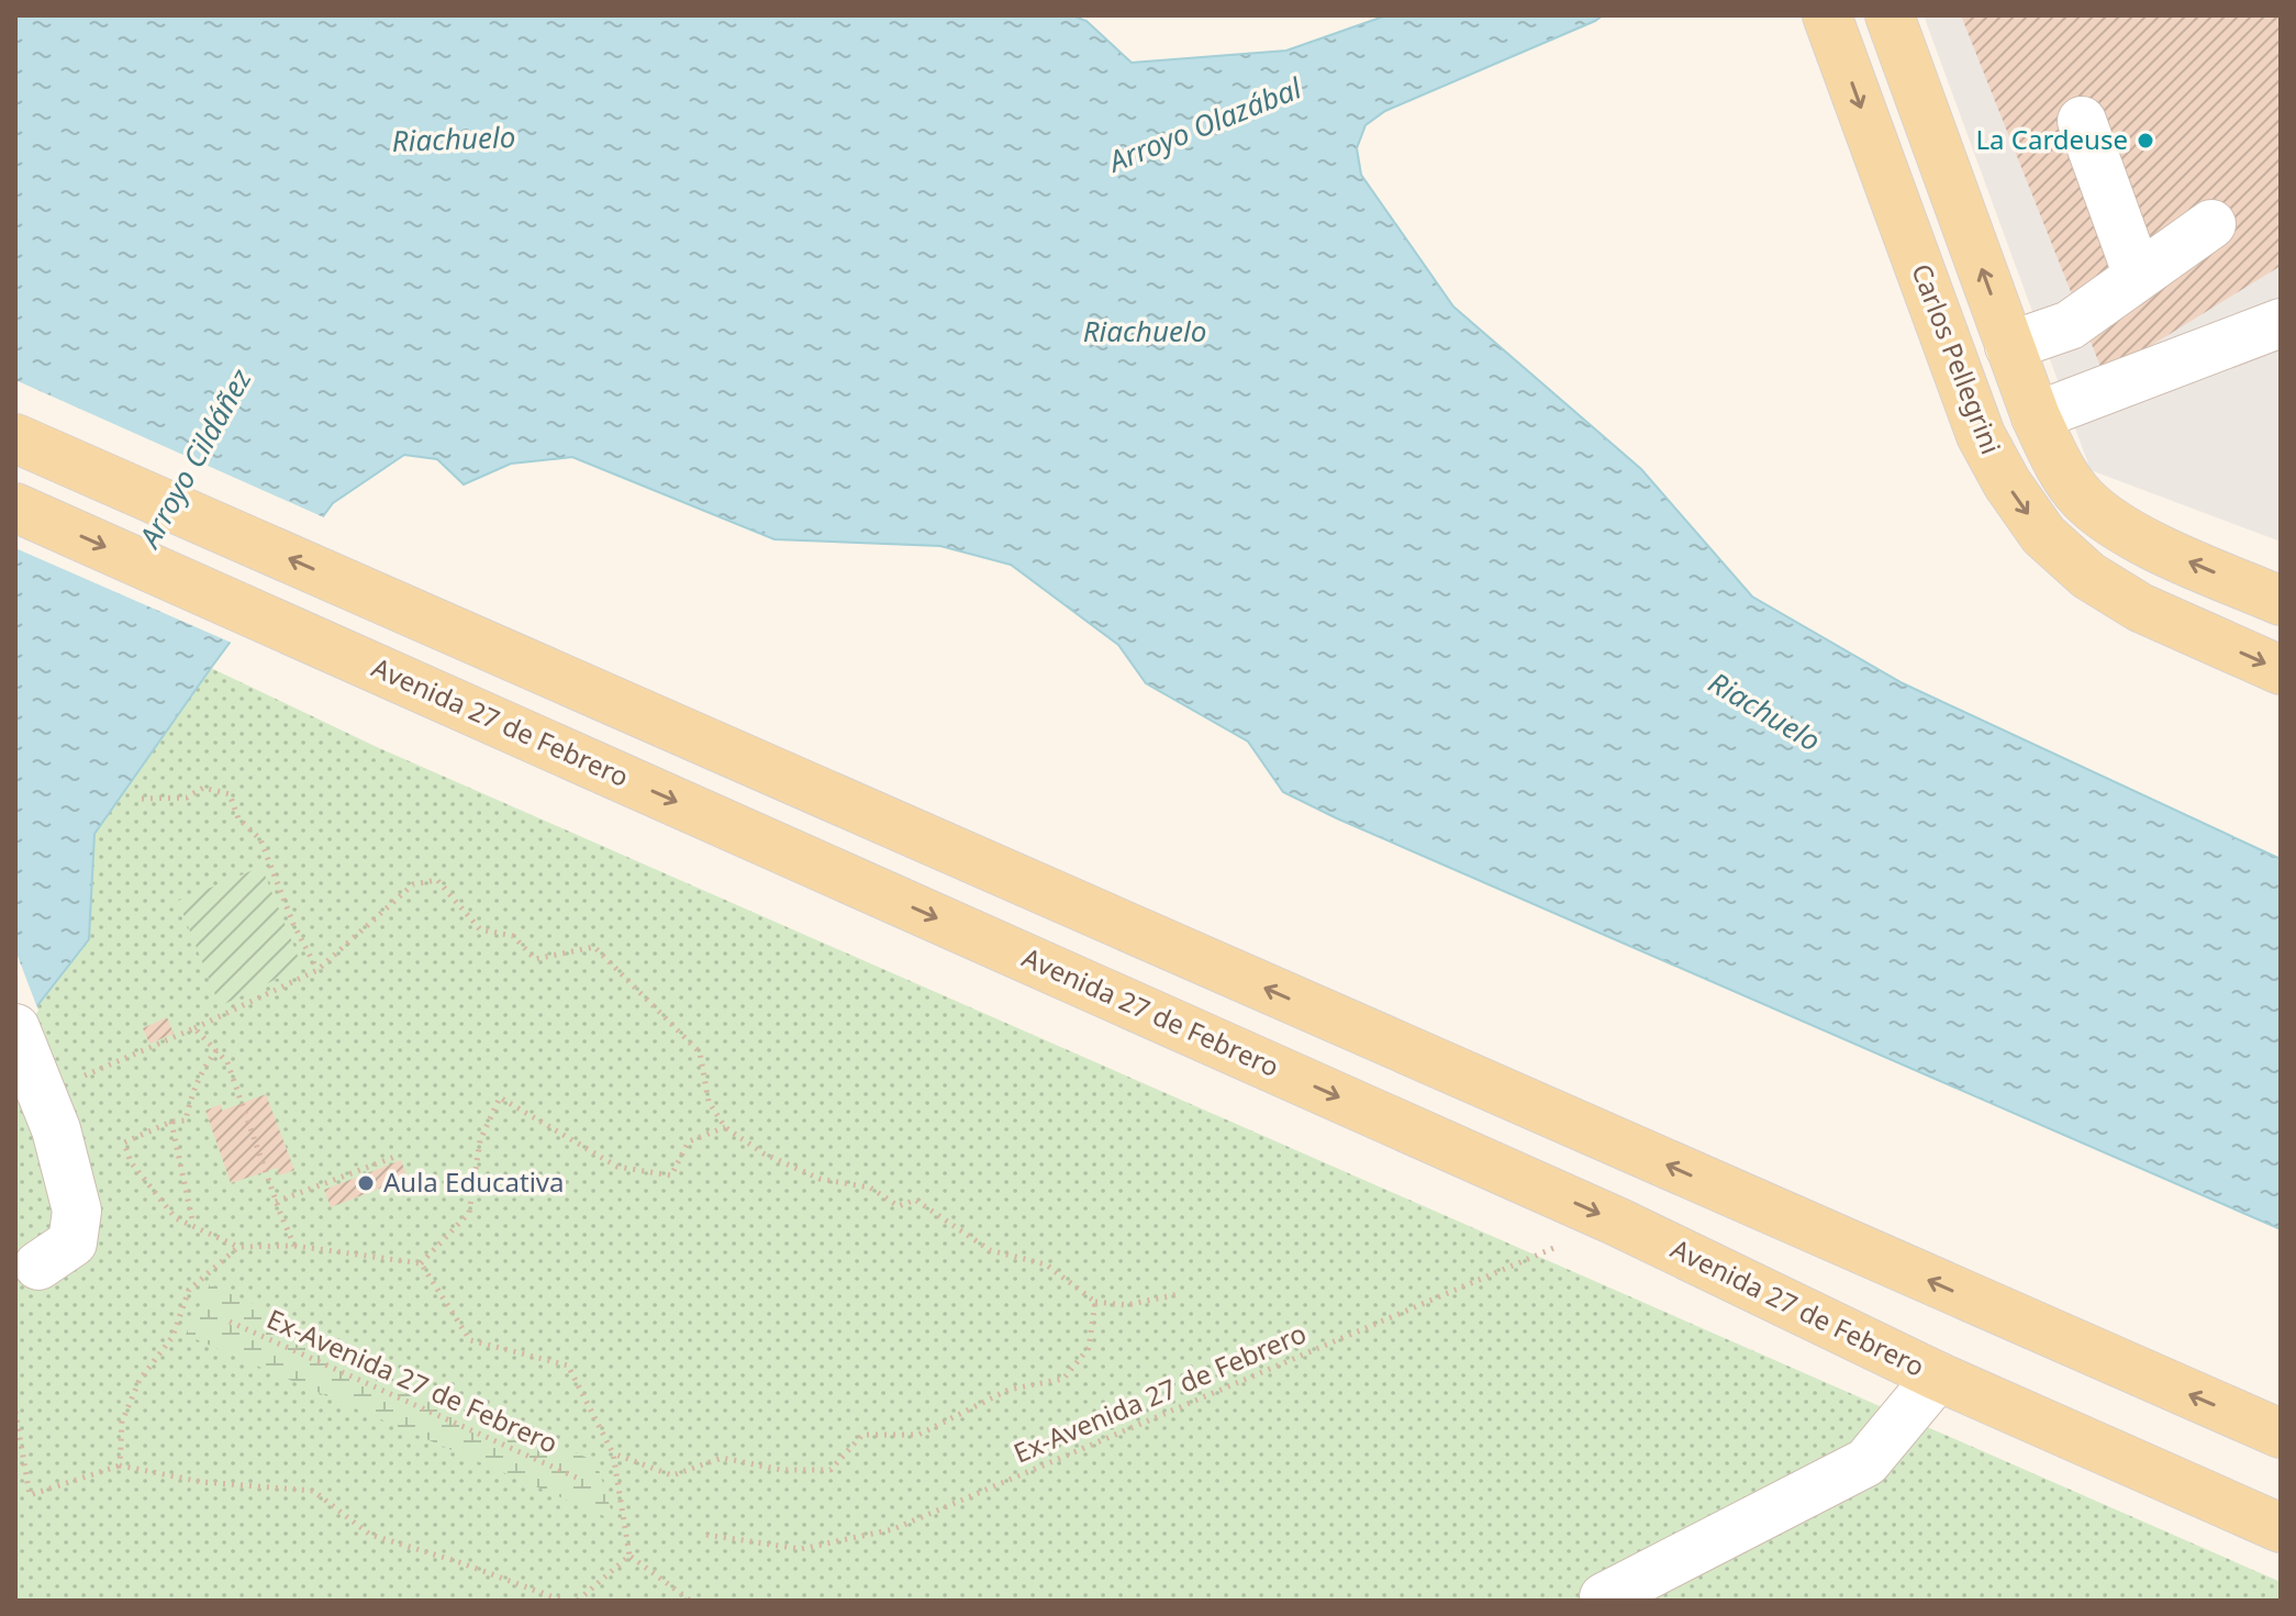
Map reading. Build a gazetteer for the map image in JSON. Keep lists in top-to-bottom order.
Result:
{
  "streets": {
    "main road": ["Carlos Pellegrini", "Avenida 27 de Febrero"],
    "path": ["Ex-Avenida 27 de Febrero"]
  },
  "crossings": [
    ["Avenida 27 de Febrero", "Ex-Avenida 27 de Febrero"]
  ],
  "water": ["Arroyo Olazábal", "Riachuelo", "Arroyo Cildáñez"],
  "places": ["La Cardeuse", "Aula Educativa"]
}
